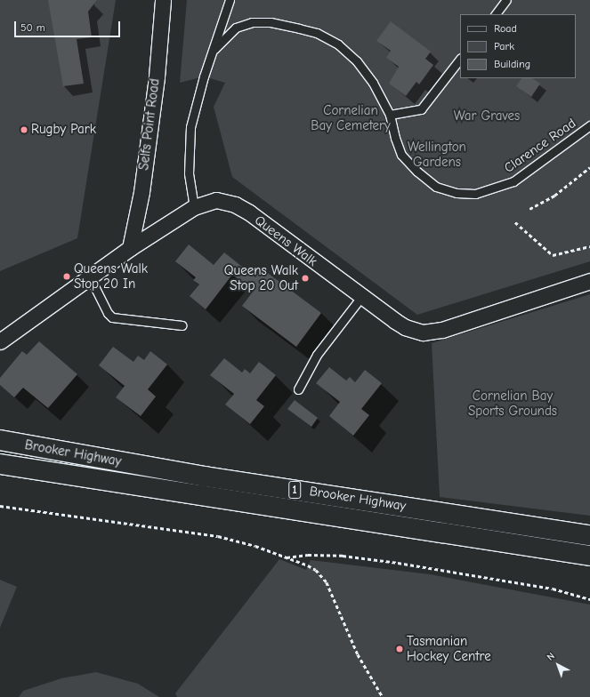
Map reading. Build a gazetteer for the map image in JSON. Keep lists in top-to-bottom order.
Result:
{
  "streets": {
    "highway": ["Brooker Highway", "1"],
    "street": ["Selfs Point Road", "Queens Walk"],
    "lane": ["Clarence Road"]
  },
  "crossings": [
    ["Selfs Point Road", "Queens Walk"]
  ],
  "parks": [
    "Cornelian Bay Cemetery",
    "War Graves",
    "Wellington Gardens",
    "Cornelian Bay Sports Grounds"
  ],
  "places": [
    "Rugby Park",
    "Queens Walk Stop 20 In",
    "Queens Walk Stop 20 Out",
    "Tasmanian Hockey Centre"
  ],
  "legend": ["Road", "Park", "Building"],
  "scale_bar": "50 m",
  "north": "top left"
}
